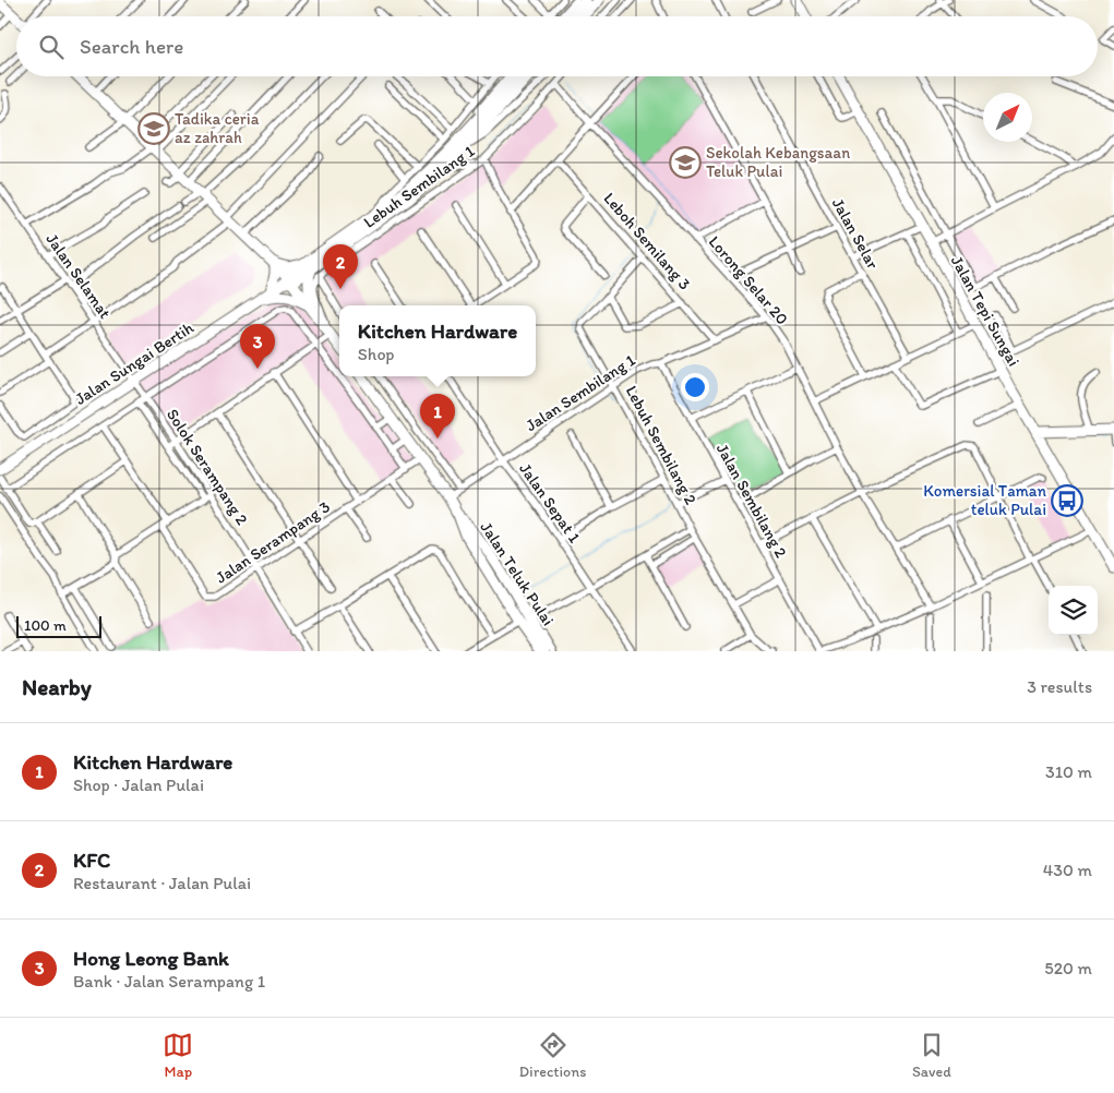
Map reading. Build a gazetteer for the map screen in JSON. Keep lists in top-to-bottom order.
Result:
{
  "streets": {
    "main road": ["Jalan Tepi Sungai", "Jalan Sungai Bertih", "Jalan Teluk Pulai"],
    "street": [
      "Lebuh Sembilang 1",
      "Jalan Selar",
      "Leboh Semilang 3",
      "Jalan Selamat",
      "Lorong Selar 20",
      "Jalan Sembilang 1",
      "Lebuh Sembilang 2",
      "Solok Serampang 2",
      "Jalan Sembilang 2",
      "Jalan Sepat 1",
      "Jalan Serampang 3"
    ]
  },
  "crossings": [
    ["Lebuh Sembilang 1", "Lorong Selar 20"],
    ["Lebuh Sembilang 1", "Jalan Sungai Bertih"],
    ["Leboh Semilang 3", "Jalan Sembilang 1"],
    ["Leboh Semilang 3", "Lebuh Sembilang 2"],
    ["Jalan Selamat", "Jalan Sungai Bertih"],
    ["Jalan Selamat", "Solok Serampang 2"],
    ["Lorong Selar 20", "Jalan Sembilang 1"],
    ["Lorong Selar 20", "Jalan Sembilang 2"],
    ["Jalan Tepi Sungai", "Jalan Sembilang 2"],
    ["Jalan Sungai Bertih", "Solok Serampang 2"],
    ["Jalan Sembilang 1", "Lebuh Sembilang 2"],
    ["Jalan Sembilang 1", "Jalan Sembilang 2"],
    ["Jalan Sembilang 1", "Jalan Sepat 1"],
    ["Jalan Sembilang 1", "Jalan Teluk Pulai"],
    ["Solok Serampang 2", "Jalan Serampang 3"],
    ["Jalan Serampang 3", "Jalan Teluk Pulai"]
  ],
  "places": {
    "school or university": ["Tadika ceria az zahrah", "Sekolah Kebangsaan Teluk Pulai"],
    "bus stop": ["Komersial Taman teluk Pulai"]
  },
  "scale_bar": "100 m",
  "north": "top right",
  "page": {
    "search": "Search here",
    "pins": ["2", "3", "1"],
    "popup": ["Kitchen Hardware", "Shop"],
    "scale": "100 m",
    "heading": ["Nearby", "3 results"],
    "list": [
      {
        "mark": "1",
        "name": "Kitchen Hardware",
        "note": "Shop · Jalan Pulai",
        "value": "310 m"
      },
      {
        "mark": "2",
        "name": "KFC",
        "note": "Restaurant · Jalan Pulai",
        "value": "430 m"
      },
      {
        "mark": "3",
        "name": "Hong Leong Bank",
        "note": "Bank · Jalan Serampang 1",
        "value": "520 m"
      }
    ],
    "nav": ["Map", "Directions", "Saved"]
  }
}
